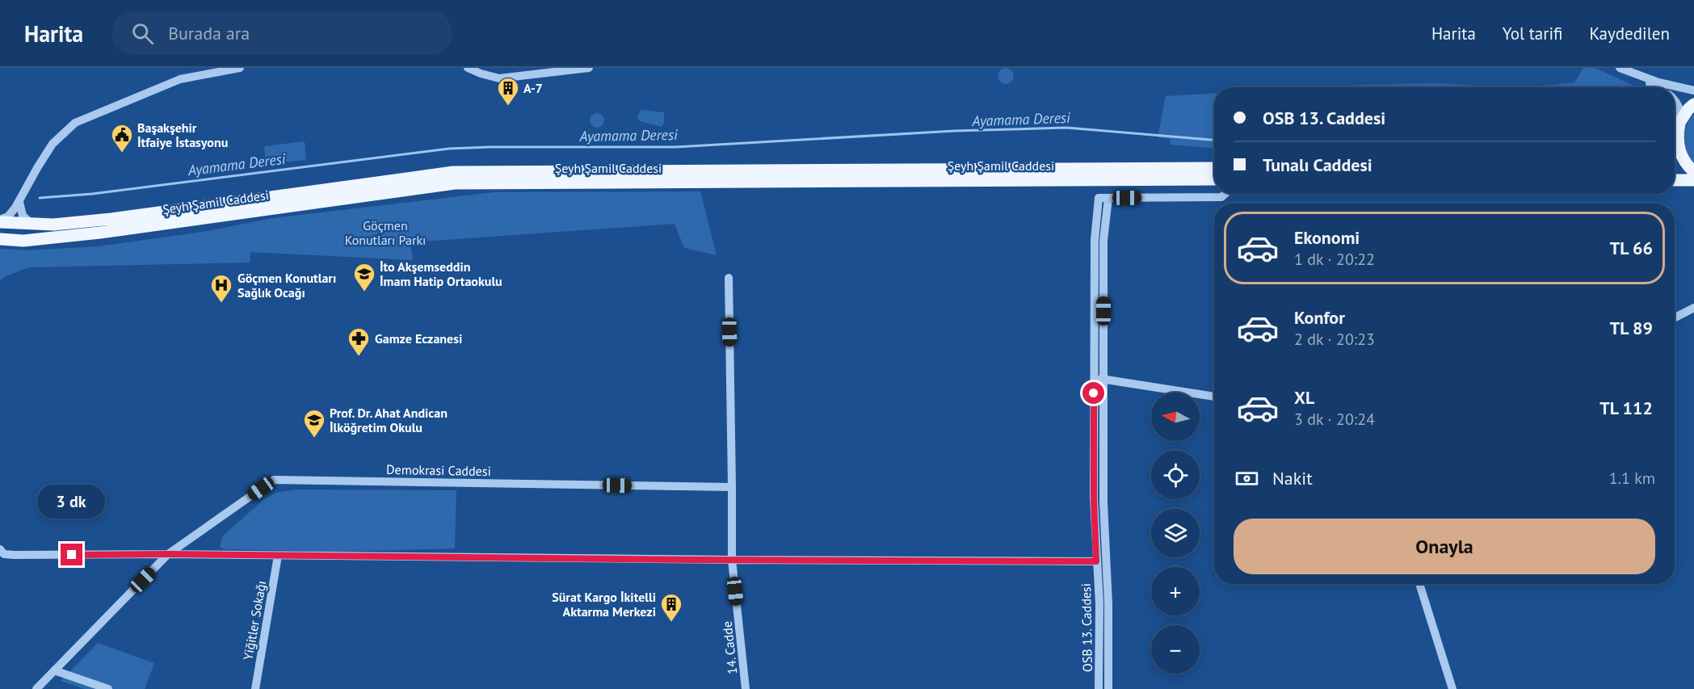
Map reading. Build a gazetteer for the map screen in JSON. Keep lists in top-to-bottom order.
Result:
{
  "streets": {
    "main road": ["Şeyh Şamil Caddesi"],
    "street": [
      "Demokrasi Caddesi",
      "Yiğitler Sokağı",
      "OSB 13. Caddesi",
      "14. Cadde"
    ]
  },
  "crossings": [
    ["Demokrasi Caddesi", "14. Cadde"]
  ],
  "water": ["Ayamama Deresi"],
  "parks": ["Göçmen Konutları Parkı"],
  "places": {
    "building": ["A-7", "Sürat Kargo İkitelli Aktarma Merkezi"],
    "public building": ["Başakşehir İtfaiye İstasyonu"],
    "school or university": ["İto Akşemseddin İmam Hatip Ortaokulu", "Prof. Dr. Ahat Andican İlköğretim Okulu"],
    "hospital": ["Göçmen Konutları Sağlık Ocağı"],
    "pharmacy": ["Gamze Eczanesi"]
  },
  "north": "left",
  "page": {
    "header": "Harita",
    "search": "Burada ara",
    "nav": ["Harita", "Yol tarifi", "Kaydedilen"],
    "banner": ["OSB 13. Caddesi", "Tunalı Caddesi"],
    "list": [
      {
        "name": "Ekonomi",
        "note": "1 dk · 20:22",
        "value": "TL 66"
      },
      {
        "name": "Konfor",
        "note": "2 dk · 20:23",
        "value": "TL 89"
      },
      {
        "name": "XL",
        "note": "3 dk · 20:24",
        "value": "TL 112"
      }
    ],
    "map_buttons": ["+", "−"],
    "pay": ["Nakit", "1.1 km"],
    "bubble": "3 dk",
    "buttons": "Onayla"
  }
}
